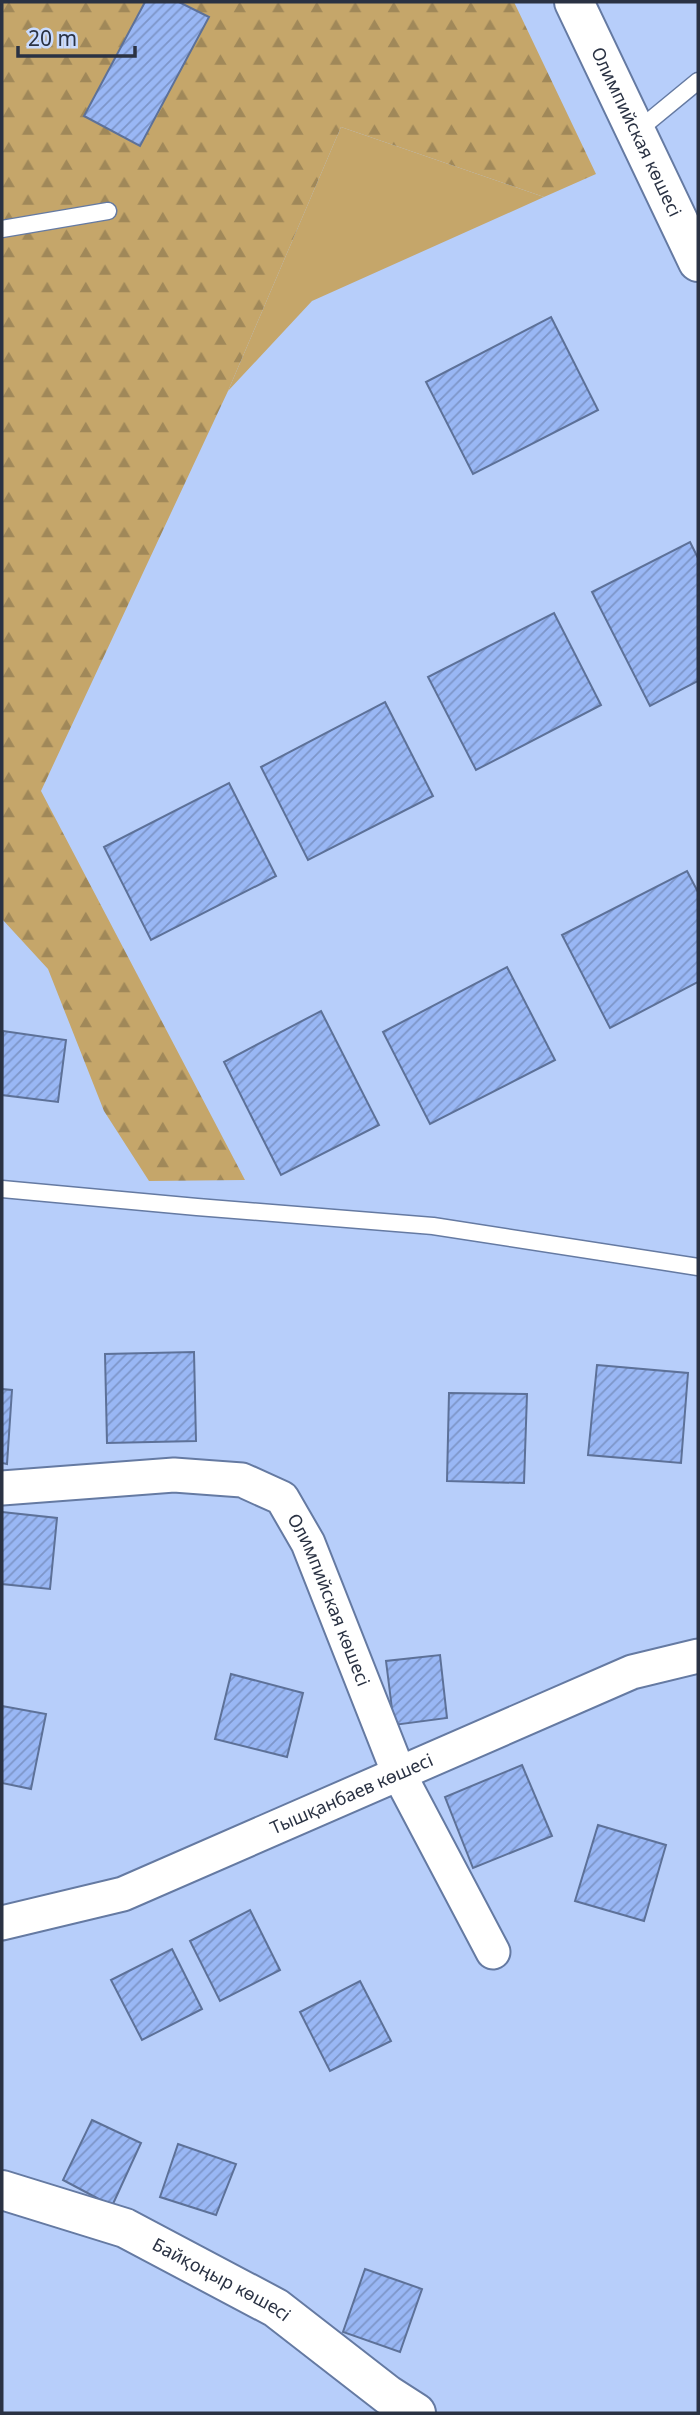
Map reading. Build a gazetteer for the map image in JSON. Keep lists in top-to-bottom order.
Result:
{
  "streets": {
    "street": ["Олимпийская көшесі", "Тышқанбаев көшесі", "Байқоңыр көшесі"]
  },
  "crossings": [
    ["Олимпийская көшесі", "Тышқанбаев көшесі"]
  ],
  "scale_bar": "20 m"
}
